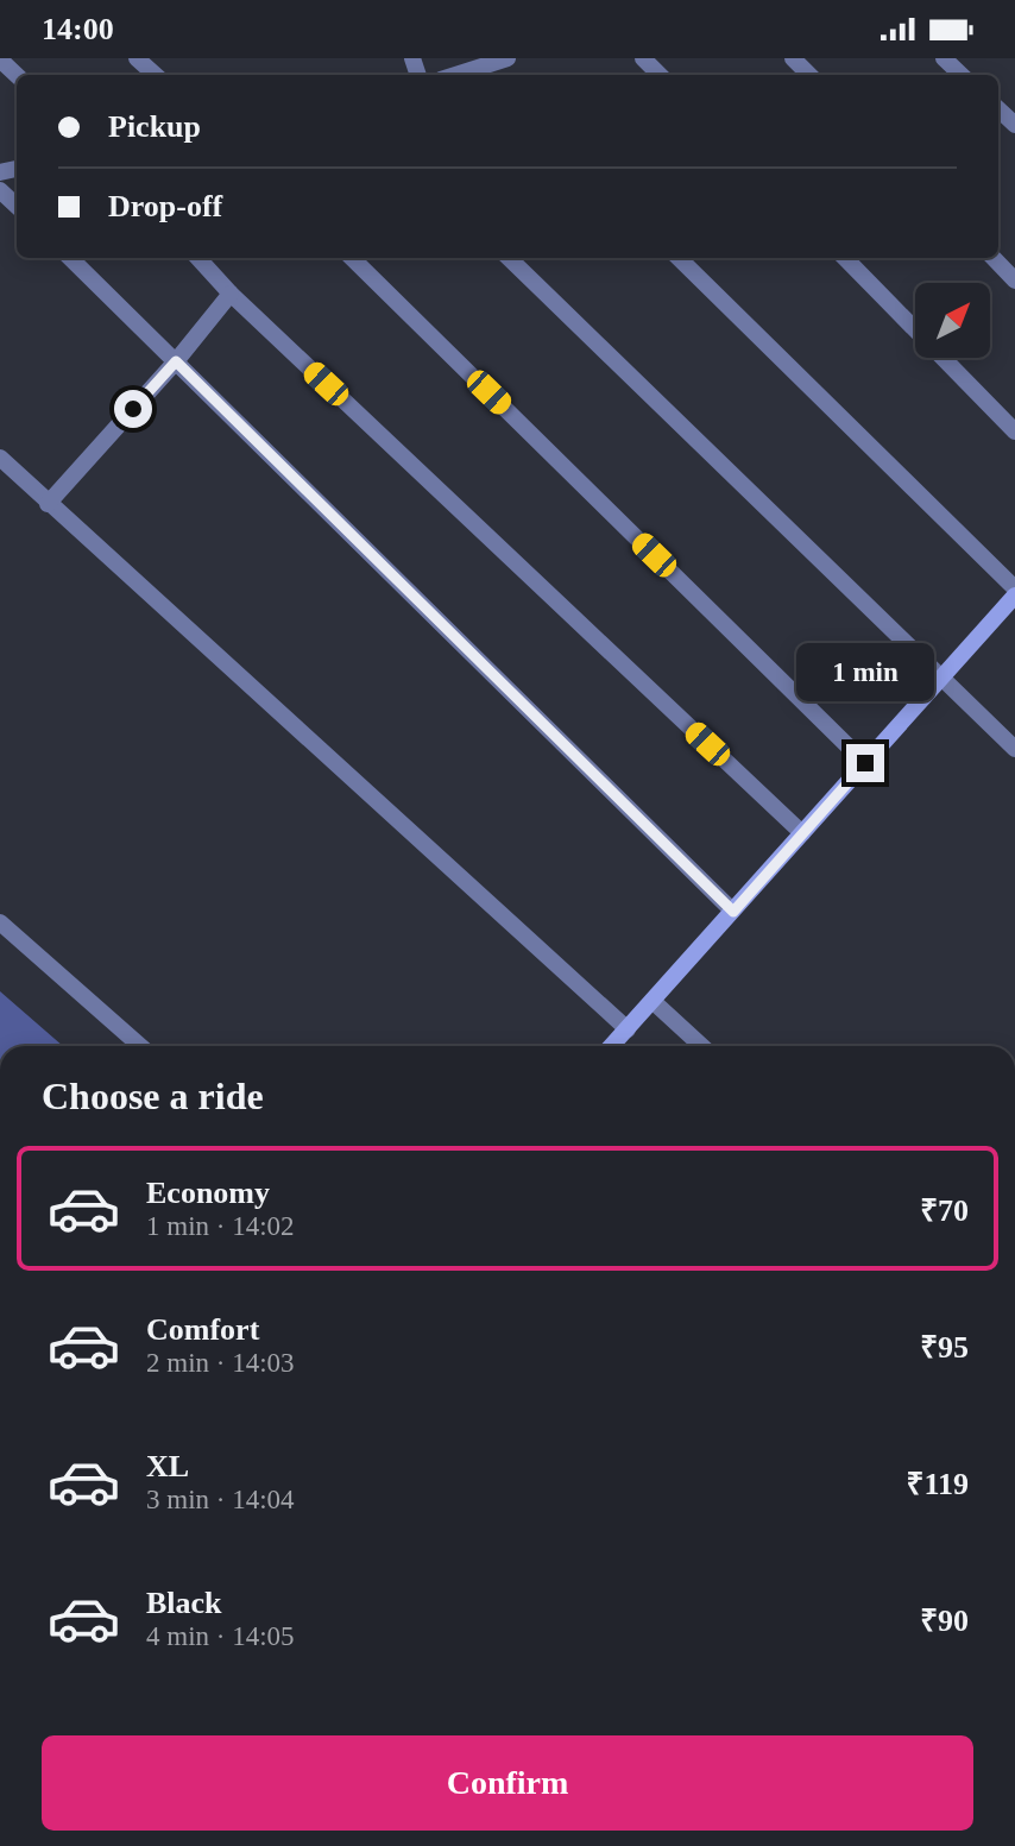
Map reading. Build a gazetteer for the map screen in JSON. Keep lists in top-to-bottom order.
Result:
{
  "north": "top right",
  "page": {
    "status": "14:00",
    "banner": ["Pickup", "Drop-off"],
    "bubble": "1 min",
    "heading": "Choose a ride",
    "list": [
      {
        "name": "Economy",
        "note": "1 min · 14:02",
        "value": "₹70"
      },
      {
        "name": "Comfort",
        "note": "2 min · 14:03",
        "value": "₹95"
      },
      {
        "name": "XL",
        "note": "3 min · 14:04",
        "value": "₹119"
      },
      {
        "name": "Black",
        "note": "4 min · 14:05",
        "value": "₹90"
      }
    ],
    "buttons": "Confirm"
  }
}
